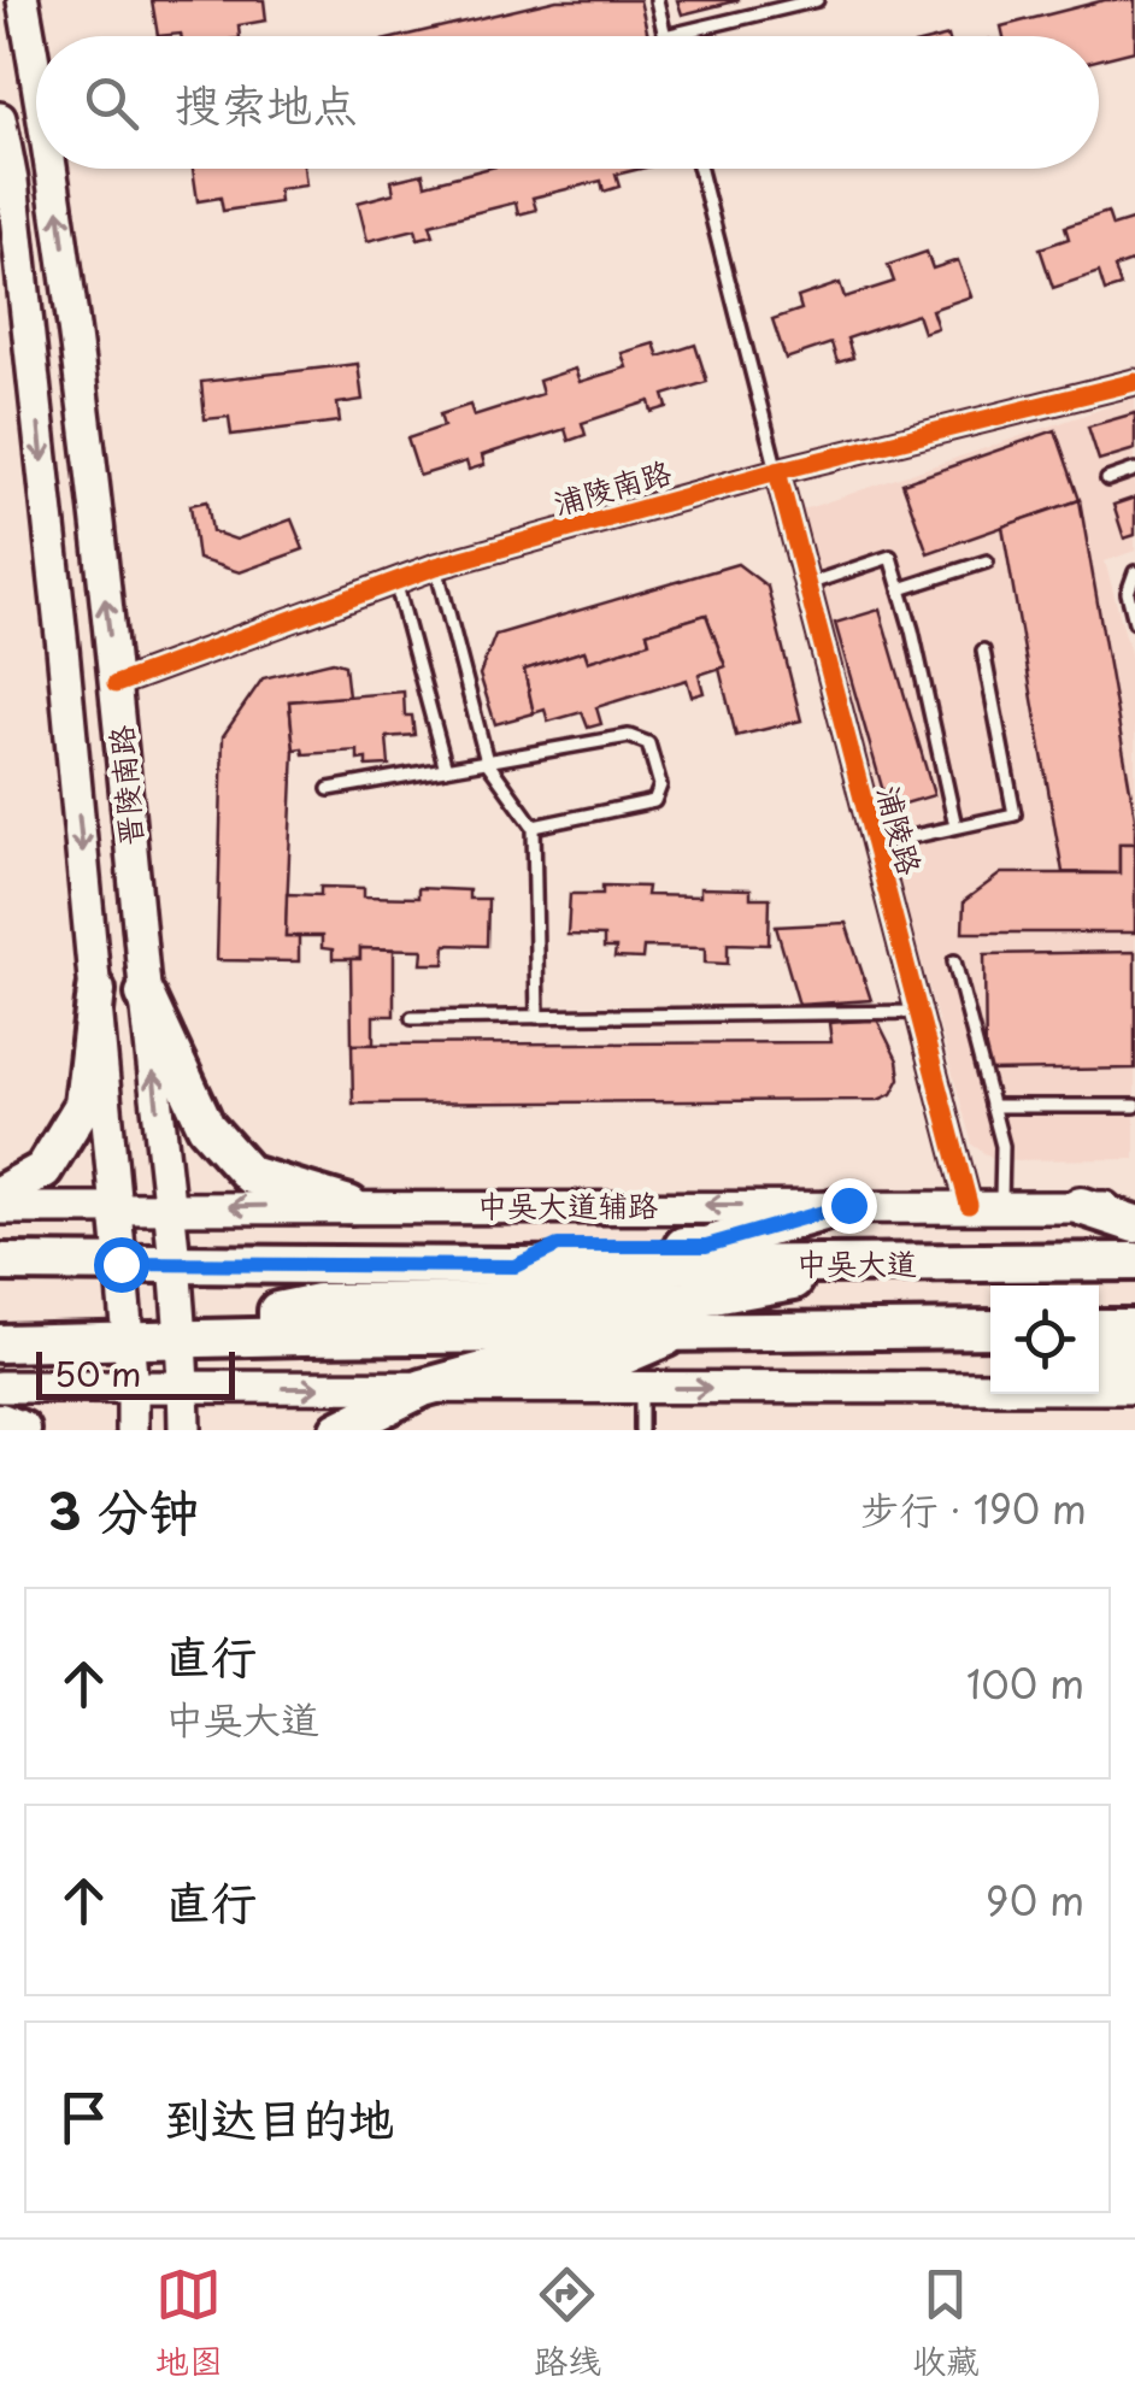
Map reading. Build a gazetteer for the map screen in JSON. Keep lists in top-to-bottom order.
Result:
{
  "streets": {
    "main road": ["晋陵南路", "中吴大道辅路", "中吴大道"],
    "street": ["浦陵南路", "浦陵路"]
  },
  "crossings": [
    ["浦陵南路", "晋陵南路"],
    ["浦陵南路", "浦陵路"],
    ["晋陵南路", "中吴大道辅路"],
    ["晋陵南路", "中吴大道"],
    ["浦陵路", "中吴大道辅路"]
  ],
  "scale_bar": "50 m",
  "page": {
    "search": "搜索地点",
    "scale": "50 m",
    "heading": ["3 分钟", "步行 · 190 m"],
    "list": [
      ["直行", "中吴大道", "100 m"],
      ["直行", "90 m"],
      "到达目的地"
    ],
    "nav": ["地图", "路线", "收藏"]
  }
}
